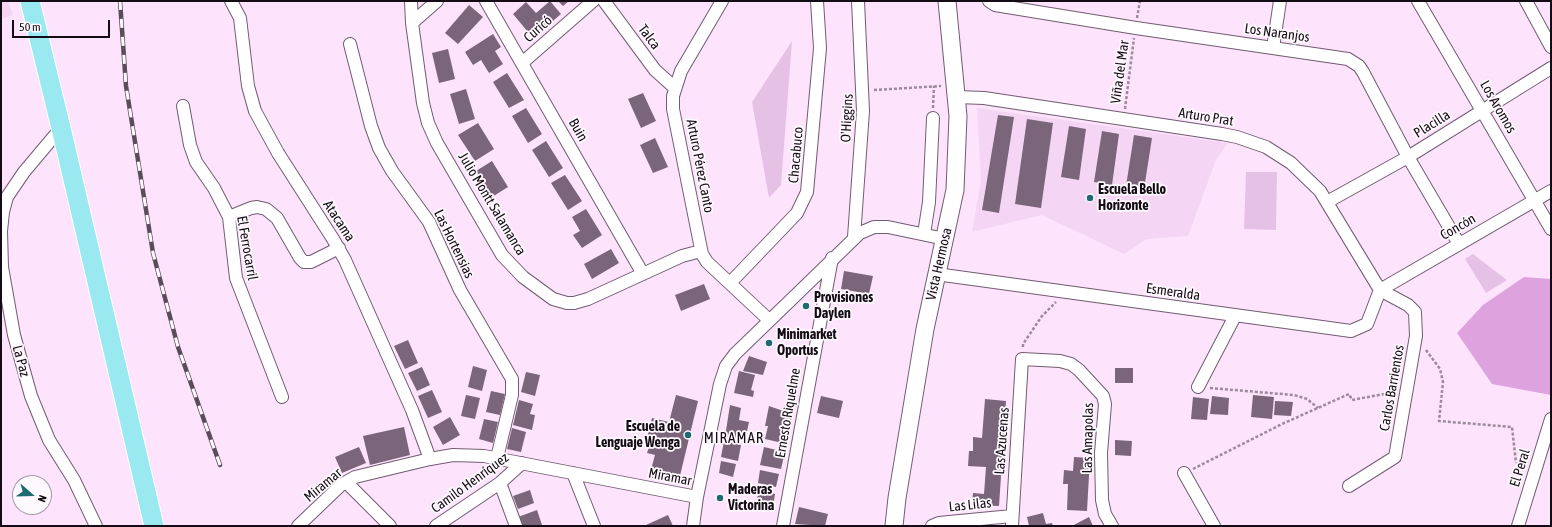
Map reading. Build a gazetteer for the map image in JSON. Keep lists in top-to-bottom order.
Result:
{
  "streets": {
    "main road": ["Vista Hermosa"],
    "street": [
      "Curicó",
      "Los Naranjos",
      "Talca",
      "Los Aromos",
      "Arturo Prat",
      "O'Higgins",
      "Placilla",
      "Buin",
      "Chacabuco",
      "Arturo Pérez Canto",
      "Julio Montt Salamanca",
      "Atacama",
      "Concón",
      "Las Hortensias",
      "El Ferrocarril",
      "Esmeralda",
      "La Paz",
      "Carlos Barrientos",
      "Ernesto Riquelme",
      "Las Amapolas",
      "Las Azucenas",
      "El Peral",
      "Miramar",
      "Camilo Henríquez",
      "Las Lilas"
    ],
    "path": ["Viña del Mar"]
  },
  "crossings": [
    ["Curicó", "Buin"],
    ["Los Naranjos", "Viña del Mar"],
    ["Los Naranjos", "Placilla"],
    ["Los Naranjos", "Concón"],
    ["Talca", "Arturo Pérez Canto"],
    ["Viña del Mar", "Arturo Prat"],
    ["Los Aromos", "Placilla"],
    ["Los Aromos", "Concón"],
    ["Arturo Prat", "Placilla"],
    ["Arturo Prat", "Concón"],
    ["Arturo Prat", "Vista Hermosa"],
    ["Arturo Prat", "Esmeralda"],
    ["Arturo Prat", "Carlos Barrientos"],
    ["O'Higgins", "Miramar"],
    ["Buin", "Julio Montt Salamanca"],
    ["Chacabuco", "Arturo Pérez Canto"],
    ["Arturo Pérez Canto", "Julio Montt Salamanca"],
    ["Arturo Pérez Canto", "Miramar"],
    ["Atacama", "Miramar"],
    ["Concón", "Esmeralda"],
    ["Concón", "Carlos Barrientos"],
    ["Las Hortensias", "Miramar"],
    ["Vista Hermosa", "Esmeralda"],
    ["Vista Hermosa", "Miramar"],
    ["Esmeralda", "Carlos Barrientos"],
    ["Ernesto Riquelme", "Miramar"],
    ["Las Amapolas", "Las Azucenas"],
    ["Las Azucenas", "Las Lilas"],
    ["Miramar", "Camilo Henríquez"]
  ],
  "districts": ["MIRAMAR"],
  "places": [
    "Escuela Bello Horizonte",
    "Provisiones Daylen",
    "Minimarket Oportus",
    "Escuela de Lenguaje Wenga",
    "Maderas Victorina"
  ],
  "scale_bar": "50 m",
  "north": "right"
}
